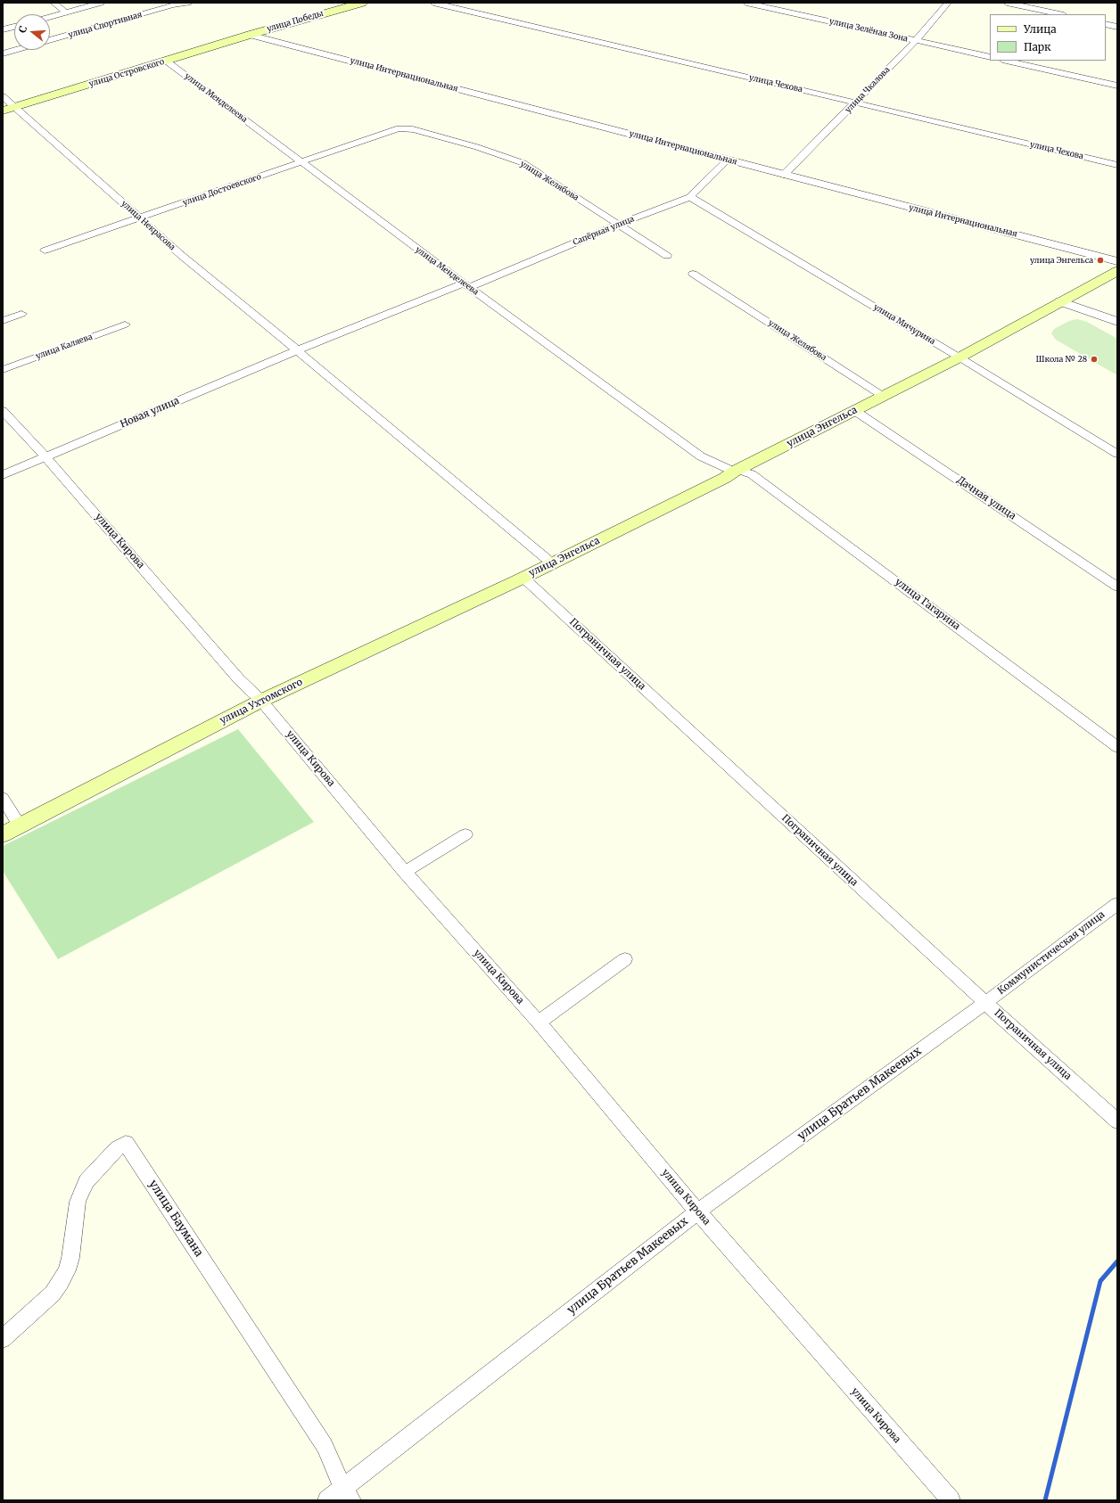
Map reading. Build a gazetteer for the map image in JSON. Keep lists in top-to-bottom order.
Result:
{
  "streets": {
    "main road": [
      "улица Победы",
      "улица Островского",
      "улица Энгельса",
      "улица Ухтомского"
    ],
    "street": [
      "улица Спортивная",
      "улица Зелёная Зона",
      "улица Интернациональная",
      "улица Чехова",
      "улица Чкалова",
      "улица Менделеева",
      "улица Желябова",
      "улица Достоевского",
      "улица Некрасова",
      "Сапёрная улица",
      "улица Мичурина",
      "улица Каляева",
      "Новая улица",
      "Дачная улица",
      "улица Кирова",
      "улица Гагарина",
      "Пограничная улица",
      "Коммунистическая улица",
      "улица Братьев Макеевых",
      "улица Баумана"
    ]
  },
  "crossings": [
    ["улица Победы", "улица Островского"],
    ["улица Победы", "улица Интернациональная"],
    ["улица Зелёная Зона", "улица Чкалова"],
    ["улица Островского", "улица Интернациональная"],
    ["улица Островского", "улица Менделеева"],
    ["улица Островского", "улица Некрасова"],
    ["улица Интернациональная", "улица Чкалова"],
    ["улица Интернациональная", "Сапёрная улица"],
    ["улица Чехова", "улица Чкалова"],
    ["улица Менделеева", "улица Достоевского"],
    ["улица Менделеева", "Сапёрная улица"],
    ["улица Менделеева", "улица Энгельса"],
    ["улица Менделеева", "улица Гагарина"],
    ["улица Желябова", "улица Достоевского"],
    ["улица Желябова", "Сапёрная улица"],
    ["улица Желябова", "улица Энгельса"],
    ["улица Достоевского", "улица Некрасова"],
    ["улица Некрасова", "Сапёрная улица"],
    ["улица Некрасова", "Новая улица"],
    ["улица Некрасова", "улица Энгельса"],
    ["Сапёрная улица", "улица Мичурина"],
    ["Сапёрная улица", "Новая улица"],
    ["улица Мичурина", "улица Энгельса"],
    ["Новая улица", "улица Кирова"],
    ["улица Энгельса", "Дачная улица"],
    ["улица Энгельса", "улица Гагарина"],
    ["улица Энгельса", "Пограничная улица"],
    ["улица Энгельса", "улица Ухтомского"],
    ["улица Кирова", "улица Ухтомского"],
    ["улица Кирова", "улица Братьев Макеевых"],
    ["Пограничная улица", "улица Ухтомского"],
    ["Пограничная улица", "Коммунистическая улица"],
    ["Пограничная улица", "улица Братьев Макеевых"],
    ["Коммунистическая улица", "улица Братьев Макеевых"],
    ["улица Братьев Макеевых", "улица Баумана"]
  ],
  "places": ["улица Энгельса", "Школа № 28"],
  "legend": ["Улица", "Парк"],
  "north": "left"
}
